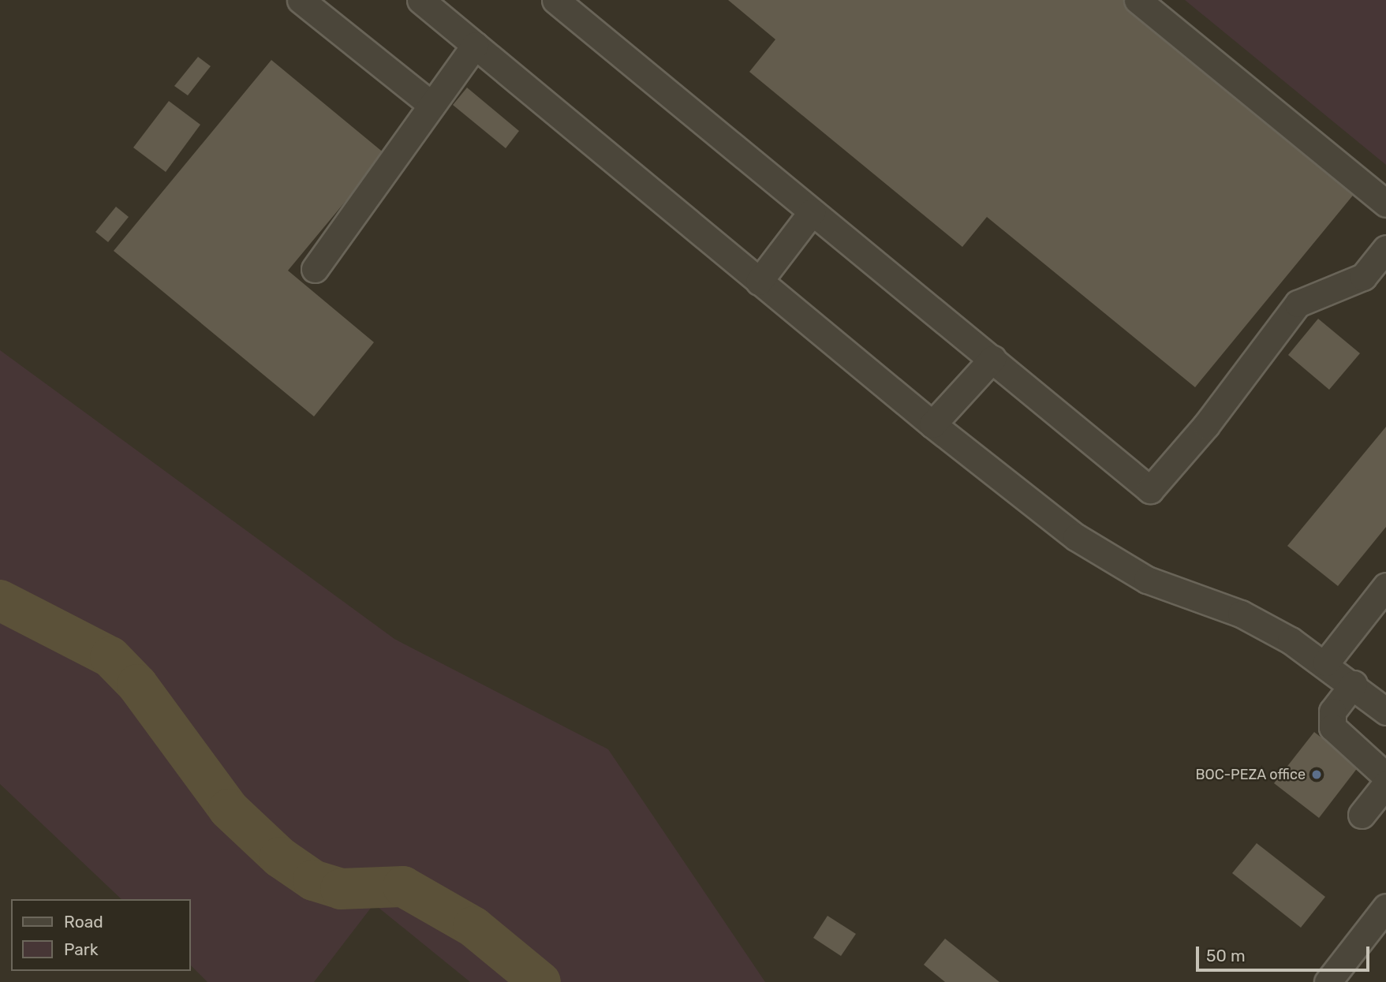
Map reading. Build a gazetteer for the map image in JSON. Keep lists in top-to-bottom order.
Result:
{
  "places": ["BOC-PEZA office"],
  "legend": ["Road", "Park"],
  "scale_bar": "50 m"
}
